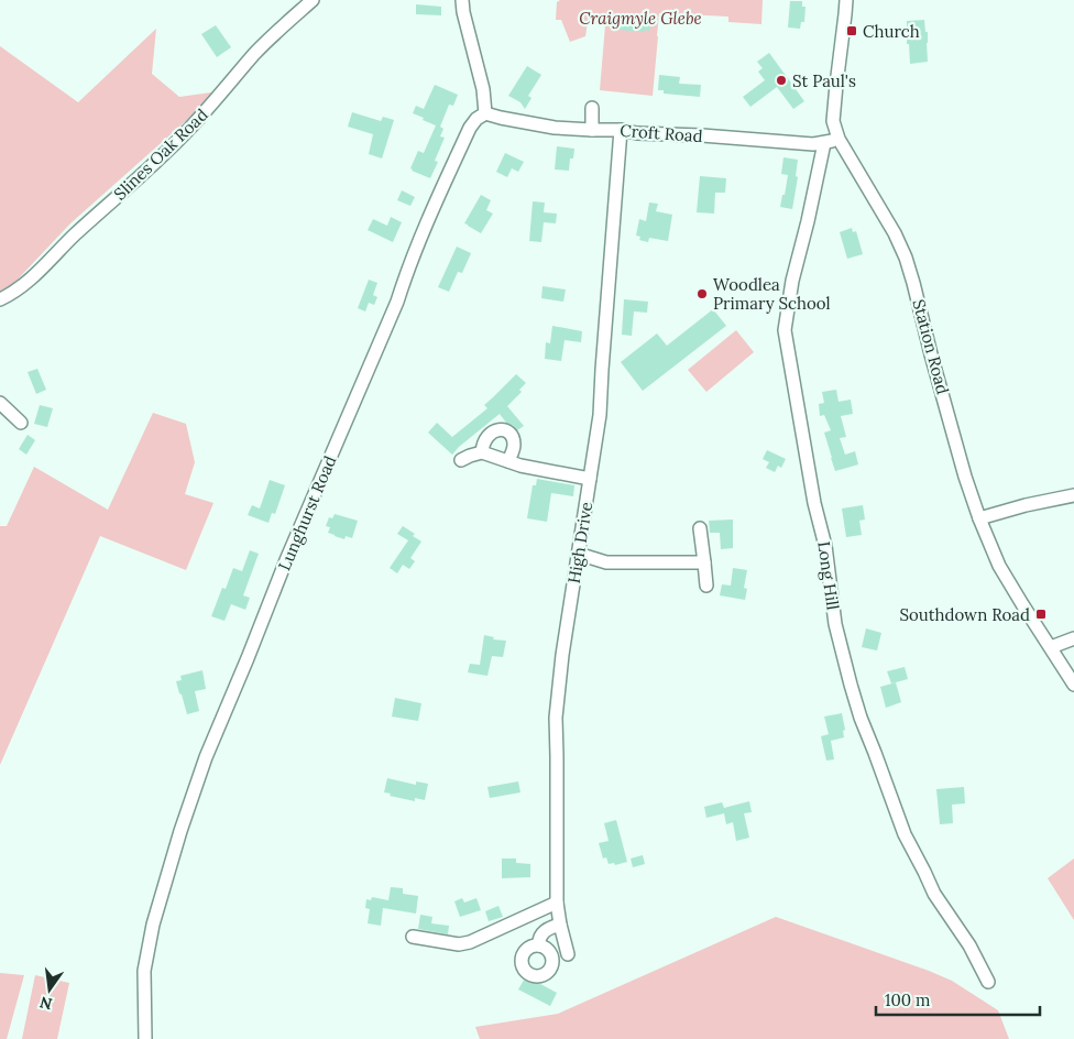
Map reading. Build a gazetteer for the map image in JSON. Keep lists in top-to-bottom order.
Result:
{
  "streets": {
    "street": [
      "Croft Road",
      "Slines Oak Road",
      "Station Road",
      "Lunghurst Road",
      "High Drive",
      "Long Hill"
    ]
  },
  "crossings": [
    ["Croft Road", "Station Road"],
    ["Croft Road", "Lunghurst Road"],
    ["Croft Road", "High Drive"],
    ["Croft Road", "Long Hill"]
  ],
  "parks": ["Craigmyle Glebe"],
  "places": {
    "transit": ["Church", "Southdown Road"],
    "other": ["St Paul's", "Woodlea Primary School"]
  },
  "scale_bar": "100 m",
  "north": "bottom"
}
